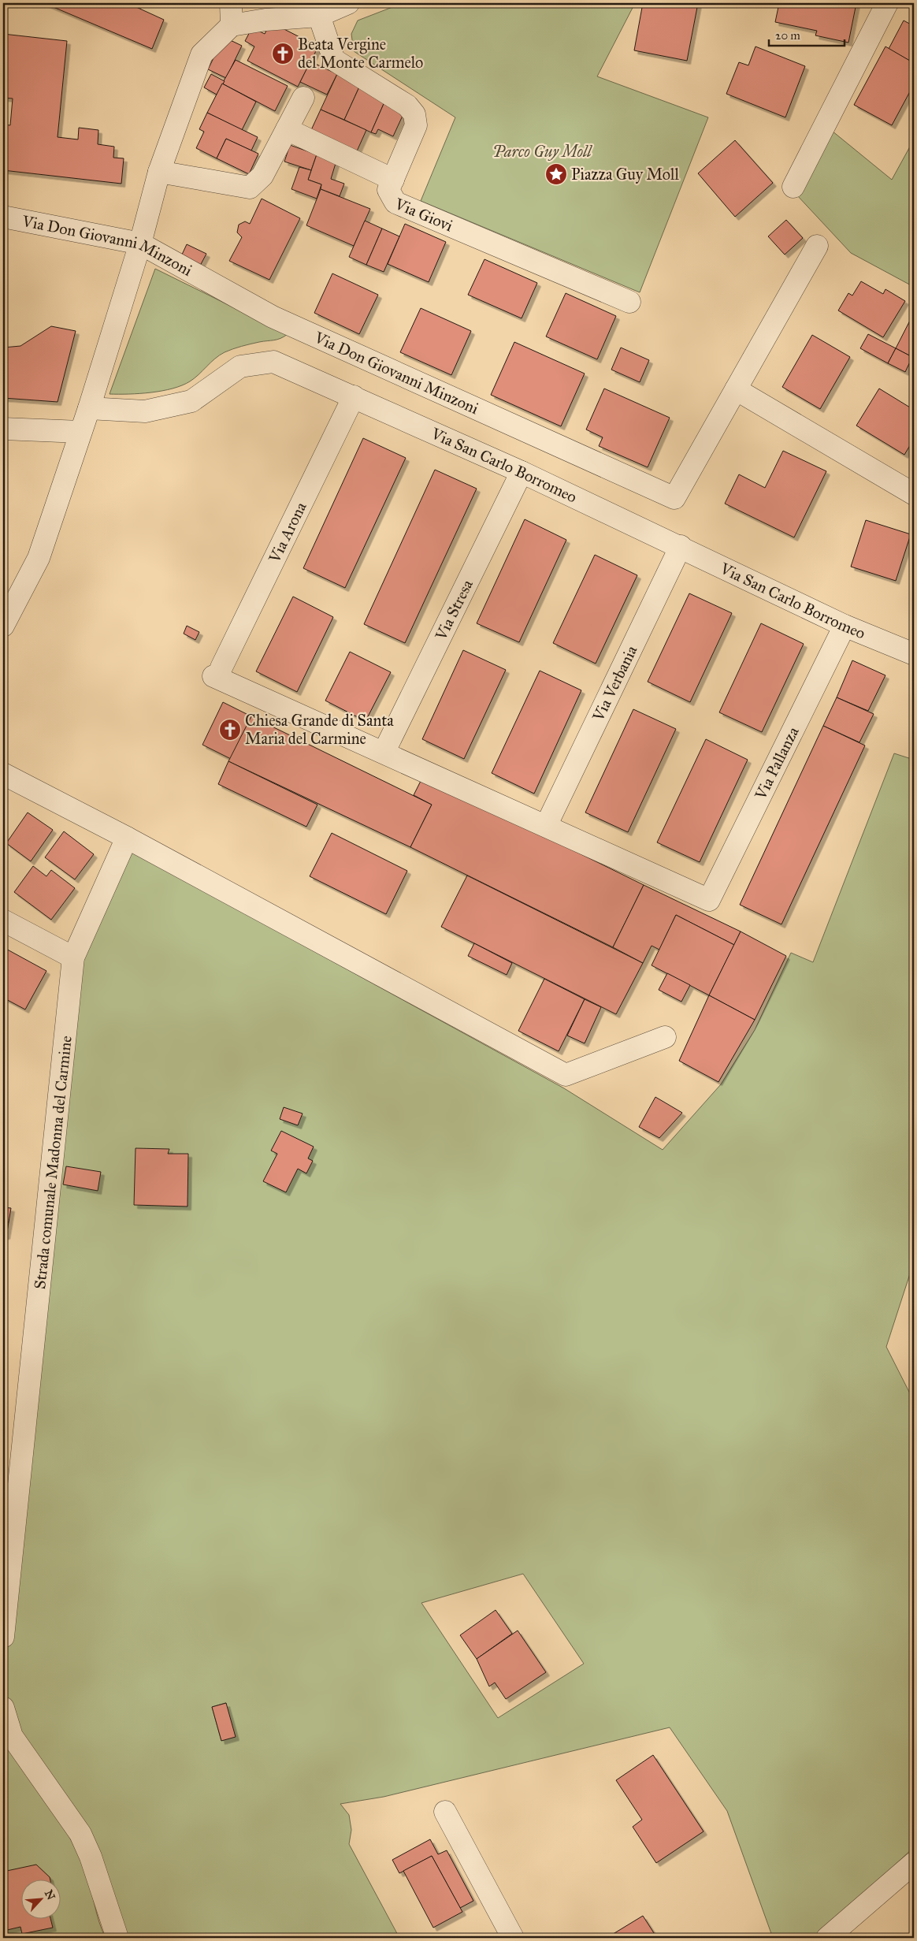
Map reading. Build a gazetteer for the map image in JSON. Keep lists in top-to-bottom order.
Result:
{
  "streets": {
    "street": [
      "Via Giovi",
      "Via Don Giovanni Minzoni",
      "Via San Carlo Borromeo",
      "Via Arona",
      "Via Stresa",
      "Via Verbania",
      "Via Pallanza",
      "Strada comunale Madonna del Carmine"
    ]
  },
  "crossings": [
    ["Via San Carlo Borromeo", "Via Arona"],
    ["Via San Carlo Borromeo", "Via Stresa"],
    ["Via San Carlo Borromeo", "Via Verbania"],
    ["Via San Carlo Borromeo", "Via Pallanza"],
    ["Via Arona", "Via Stresa"],
    ["Via Verbania", "Via Pallanza"]
  ],
  "parks": ["Parco Guy Moll"],
  "places": {
    "church": ["Beata Vergine del Monte Carmelo", "Chiesa Grande di Santa Maria del Carmine"],
    "place": ["Piazza Guy Moll"]
  },
  "scale_bar": "20 m",
  "north": "top right"
}
